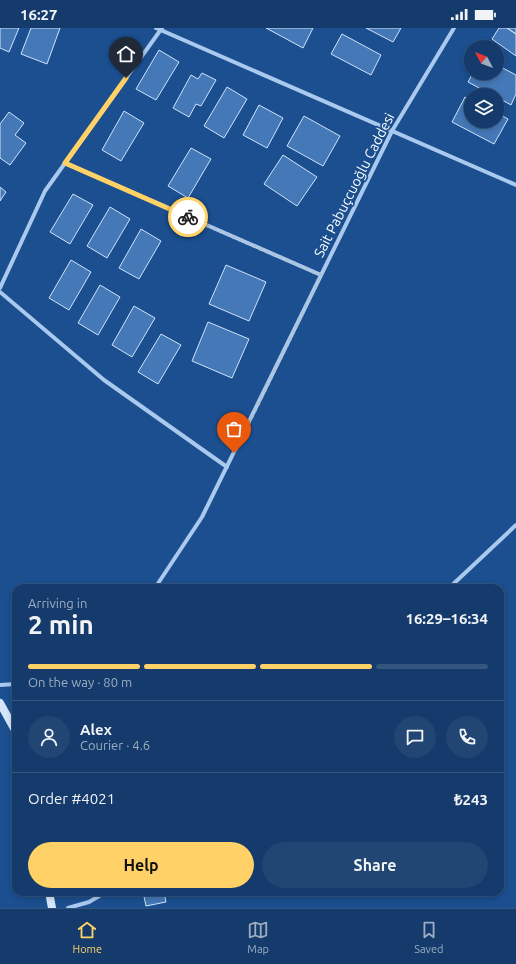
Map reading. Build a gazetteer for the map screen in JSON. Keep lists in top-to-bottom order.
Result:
{
  "streets": {
    "street": ["Sait Pabuçcuoğlu Caddesi"]
  },
  "north": "top left",
  "page": {
    "status": "16:27",
    "heading": ["2 min", "Arriving in", "16:29–16:34"],
    "panel": [
      "Alex",
      "Courier · 4.6",
      "Order #4021",
      "₺243"
    ],
    "bar": "On the way · 80 m",
    "buttons": ["Help", "Share"],
    "tabs": ["Home", "Map", "Saved"]
  }
}
